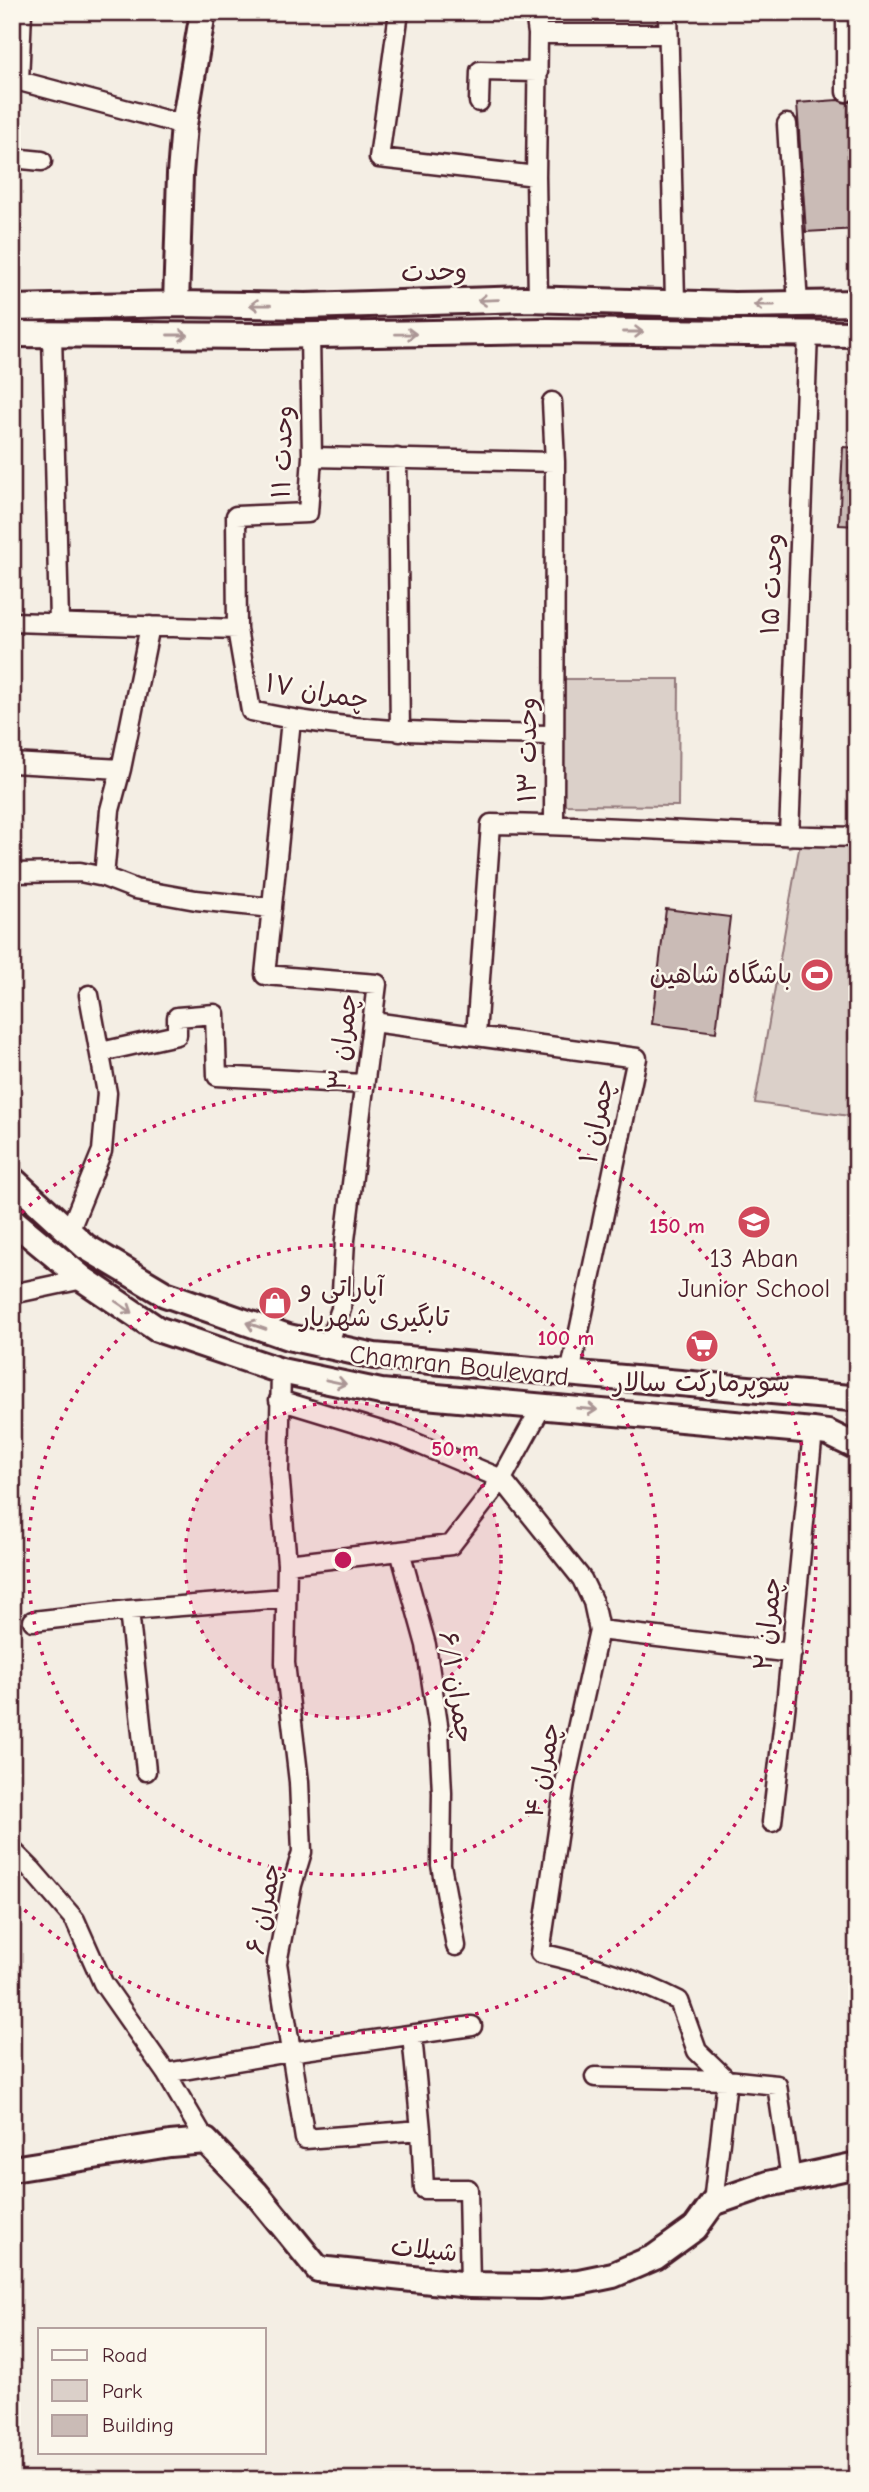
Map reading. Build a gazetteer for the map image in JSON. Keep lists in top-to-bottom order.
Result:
{
  "streets": {
    "street": [
      "وحدت",
      "وحدت ۱۱",
      "وحدت ۱۵",
      "چمران ۱۷",
      "وحدت ۱۳",
      "چمران ۳",
      "چمران ۱",
      "Chamran Boulevard",
      "چمران ۲",
      "چمران ۶/۱",
      "چمران ۴",
      "چمران ۶",
      "شیلات"
    ]
  },
  "crossings": [
    ["وحدت ۱۱", "چمران ۱۷"],
    ["چمران ۱۷", "وحدت ۱۳"],
    ["چمران ۱۷", "چمران ۳"],
    ["وحدت ۱۳", "چمران ۱"],
    ["چمران ۳", "چمران ۱"],
    ["چمران ۳", "Chamran Boulevard"],
    ["چمران ۱", "Chamran Boulevard"],
    ["Chamran Boulevard", "چمران ۲"],
    ["Chamran Boulevard", "چمران ۶"],
    ["چمران ۴", "چمران ۶"]
  ],
  "places": {
    "sports": ["باشگاه شاهین"],
    "school or university": ["13 Aban Junior School"],
    "shop": ["آپاراتی و تابگیری شهریار"],
    "supermarket": ["سوپرمارکت سالار"]
  },
  "legend": ["Road", "Park", "Building"],
  "rings": ["150 m", "100 m", "50 m"]
}
